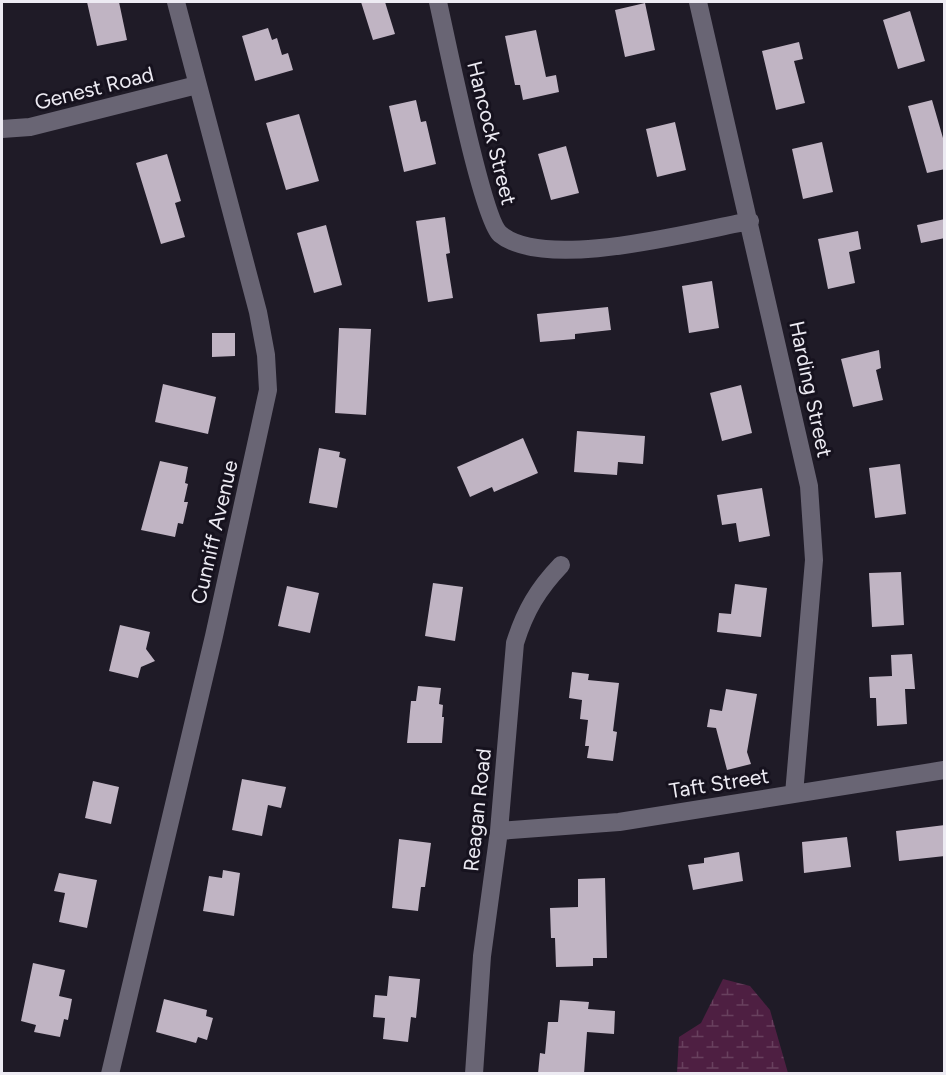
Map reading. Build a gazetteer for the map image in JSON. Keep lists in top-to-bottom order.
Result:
{
  "streets": {
    "street": [
      "Genest Road",
      "Hancock Street",
      "Harding Street",
      "Cunniff Avenue",
      "Taft Street",
      "Reagan Road"
    ]
  },
  "crossings": [
    ["Genest Road", "Cunniff Avenue"],
    ["Hancock Street", "Harding Street"],
    ["Harding Street", "Taft Street"],
    ["Taft Street", "Reagan Road"]
  ]
}
